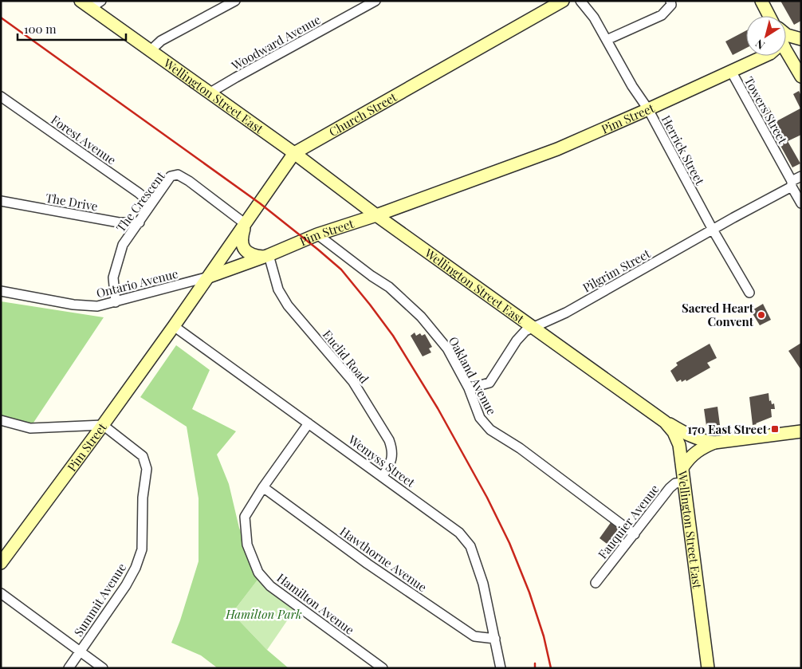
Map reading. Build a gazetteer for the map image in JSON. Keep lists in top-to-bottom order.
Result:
{
  "streets": {
    "main road": ["Wellington Street East", "Church Street", "Pim Street"],
    "street": [
      "Woodward Avenue",
      "Towers Street",
      "Forest Avenue",
      "Herrick Street",
      "The Drive",
      "The Crescent",
      "Pilgrim Street",
      "Ontario Avenue",
      "Euclid Road",
      "Oakland Avenue",
      "Wemyss Street",
      "Fauquier Avenue",
      "Hawthorne Avenue",
      "Summit Avenue",
      "Hamilton Avenue"
    ]
  },
  "crossings": [
    ["Woodward Avenue", "Wellington Street East"],
    ["Wellington Street East", "Church Street"],
    ["Wellington Street East", "Pim Street"],
    ["Wellington Street East", "Pilgrim Street"],
    ["Wellington Street East", "Fauquier Avenue"],
    ["Towers Street", "Pim Street"],
    ["Towers Street", "Pilgrim Street"],
    ["Church Street", "Pim Street"],
    ["Church Street", "The Crescent"],
    ["Church Street", "Ontario Avenue"],
    ["Pim Street", "Herrick Street"],
    ["Pim Street", "Ontario Avenue"],
    ["Pim Street", "Euclid Road"],
    ["Pim Street", "Oakland Avenue"],
    ["Pim Street", "Wemyss Street"],
    ["Pim Street", "Summit Avenue"],
    ["Forest Avenue", "The Crescent"],
    ["Herrick Street", "Pilgrim Street"],
    ["The Drive", "The Crescent"],
    ["The Crescent", "Ontario Avenue"],
    ["Pilgrim Street", "Oakland Avenue"],
    ["Euclid Road", "Wemyss Street"],
    ["Oakland Avenue", "Fauquier Avenue"],
    ["Wemyss Street", "Hawthorne Avenue"],
    ["Wemyss Street", "Hamilton Avenue"],
    ["Hawthorne Avenue", "Hamilton Avenue"]
  ],
  "parks": ["Hamilton Park"],
  "places": {
    "other": ["Sacred Heart Convent"],
    "transit": ["170 East Street"]
  },
  "scale_bar": "100 m",
  "north": "bottom left"
}
